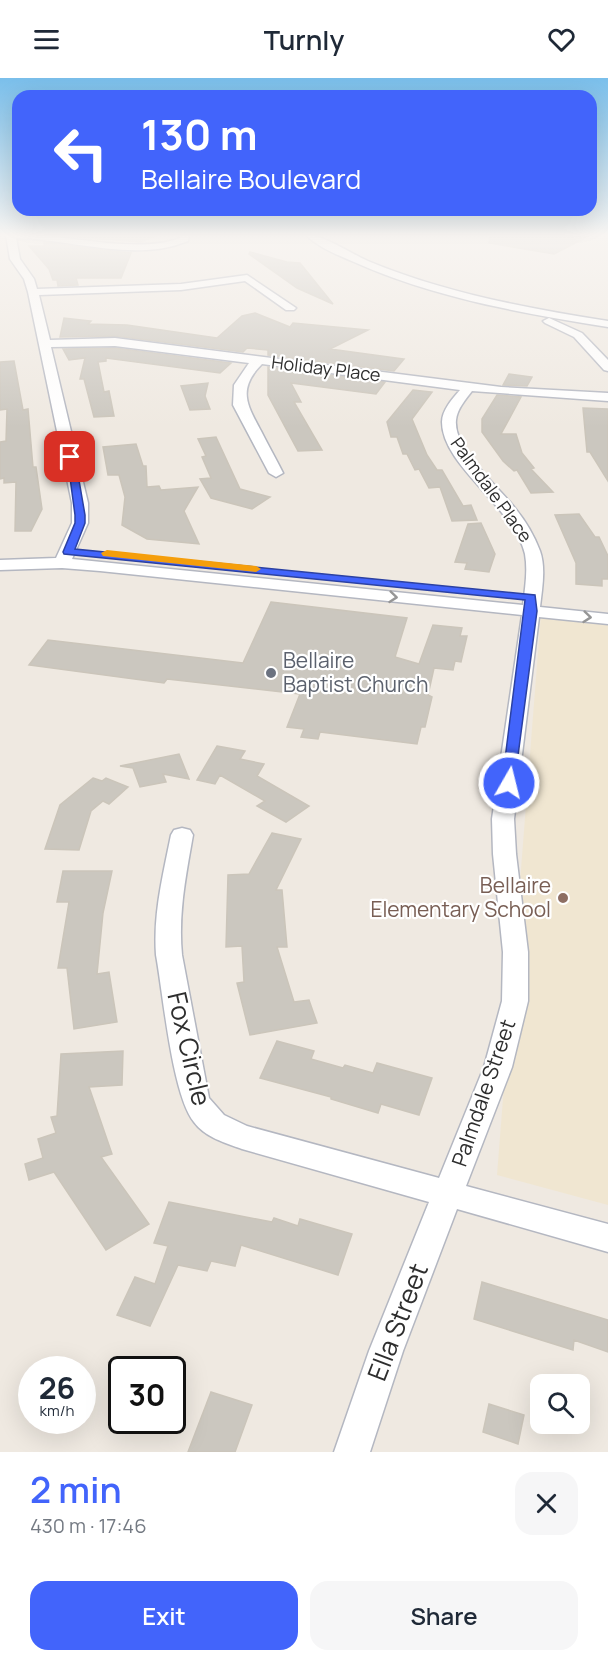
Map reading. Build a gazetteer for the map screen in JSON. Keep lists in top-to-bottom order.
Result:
{
  "streets": {
    "street": [
      "Holiday Place",
      "Palmdale Place",
      "Fox Circle",
      "Palmdale Street",
      "Ella Street"
    ]
  },
  "crossings": [
    ["Holiday Place", "Palmdale Place"],
    ["Palmdale Place", "Palmdale Street"],
    ["Fox Circle", "Palmdale Street"],
    ["Fox Circle", "Ella Street"],
    ["Palmdale Street", "Ella Street"]
  ],
  "places": ["Bellaire Baptist Church", "Bellaire Elementary School"],
  "page": {
    "header": "Turnly",
    "turn": ["130 m", "Bellaire Boulevard"],
    "speed": "26 km/h",
    "limit": "30",
    "heading": ["2 min", "430 m · 17:46"],
    "buttons": ["Exit", "Share"]
  }
}
